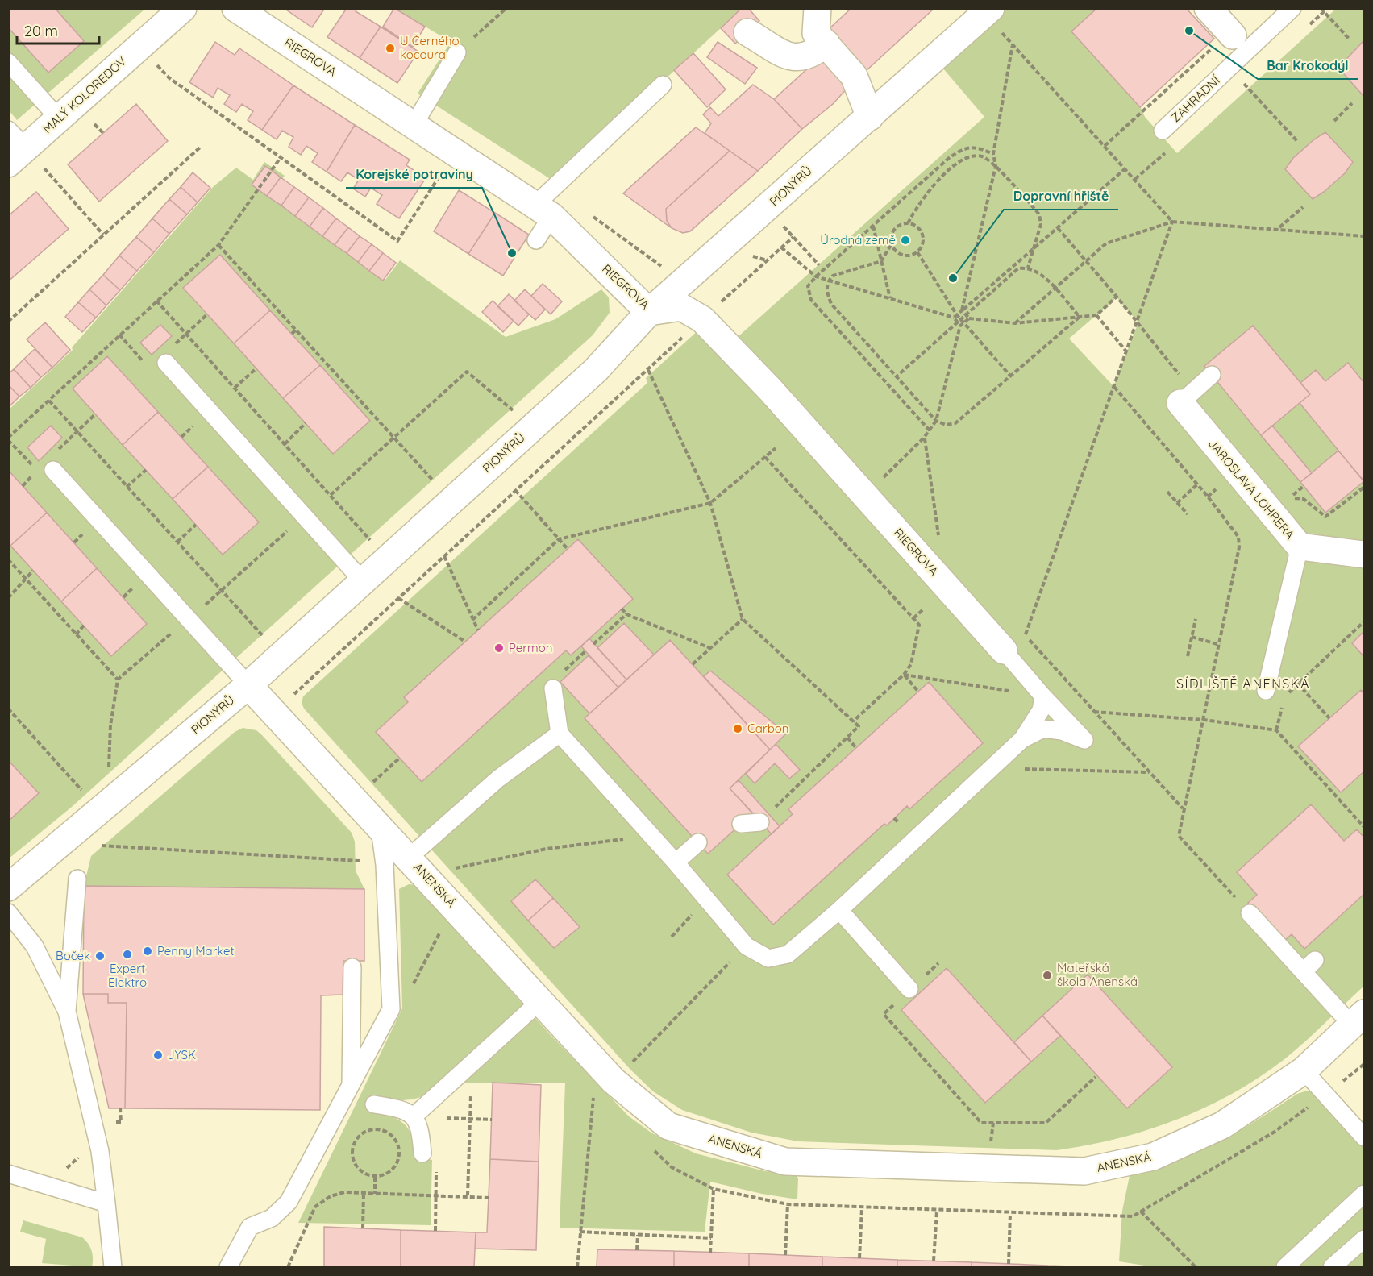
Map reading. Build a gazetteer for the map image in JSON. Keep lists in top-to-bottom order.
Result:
{
  "streets": {
    "street": [
      "RIEGROVA",
      "MALÝ KOLOREDOV",
      "PIONÝRŮ",
      "JAROSLAVA LOHRERA",
      "ANENSKÁ"
    ],
    "lane": ["ZAHRADNÍ"]
  },
  "crossings": [
    ["RIEGROVA", "PIONÝRŮ"],
    ["PIONÝRŮ", "ANENSKÁ"]
  ],
  "districts": ["SÍDLIŠTĚ ANENSKÁ"],
  "places": [
    "Bar Krokodýl",
    "U Černého kocoura",
    "Úrodná země",
    "Korejské potraviny",
    "Dopravní hřiště",
    "Permon",
    "Carbon",
    "Penny Market",
    "Expert Elektro",
    "Boček",
    "Mateřská škola Anenská",
    "JYSK"
  ],
  "scale_bar": "20 m"
}
